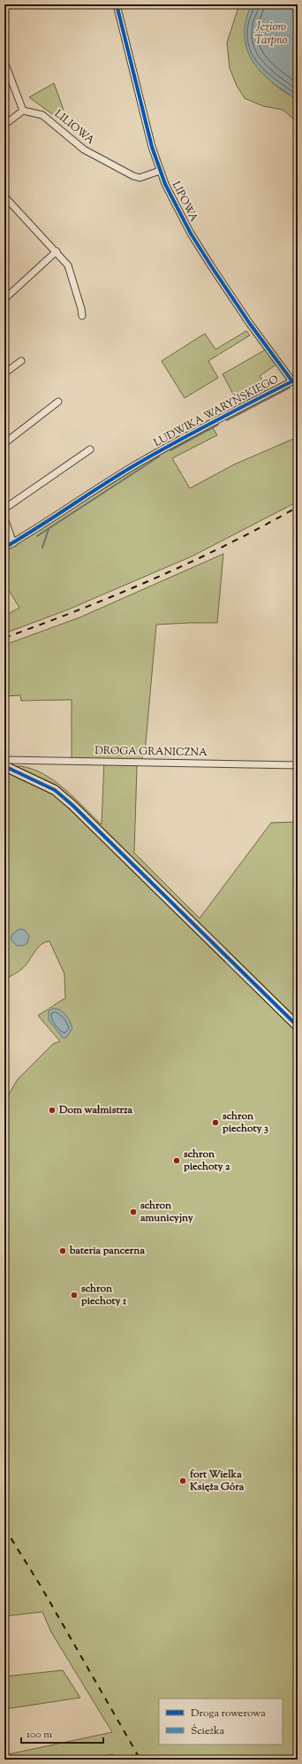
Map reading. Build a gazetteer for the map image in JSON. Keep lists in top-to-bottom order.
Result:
{
  "streets": {
    "street": [
      "LILIOWA",
      "LIPOWA",
      "LUDWIKA WARYŃSKIEGO",
      "DROGA GRANICZNA"
    ]
  },
  "crossings": [
    ["LILIOWA", "LIPOWA"],
    ["LIPOWA", "LUDWIKA WARYŃSKIEGO"]
  ],
  "water": ["Jezioro Tarpno"],
  "places": [
    "Dom wałmistrza",
    "schron piechoty 3",
    "schron piechoty 2",
    "schron amunicyjny",
    "bateria pancerna",
    "schron piechoty 1",
    "fort Wielka Księża Góra"
  ],
  "legend": ["Droga rowerowa", "Ścieżka"],
  "scale_bar": "100 m"
}
